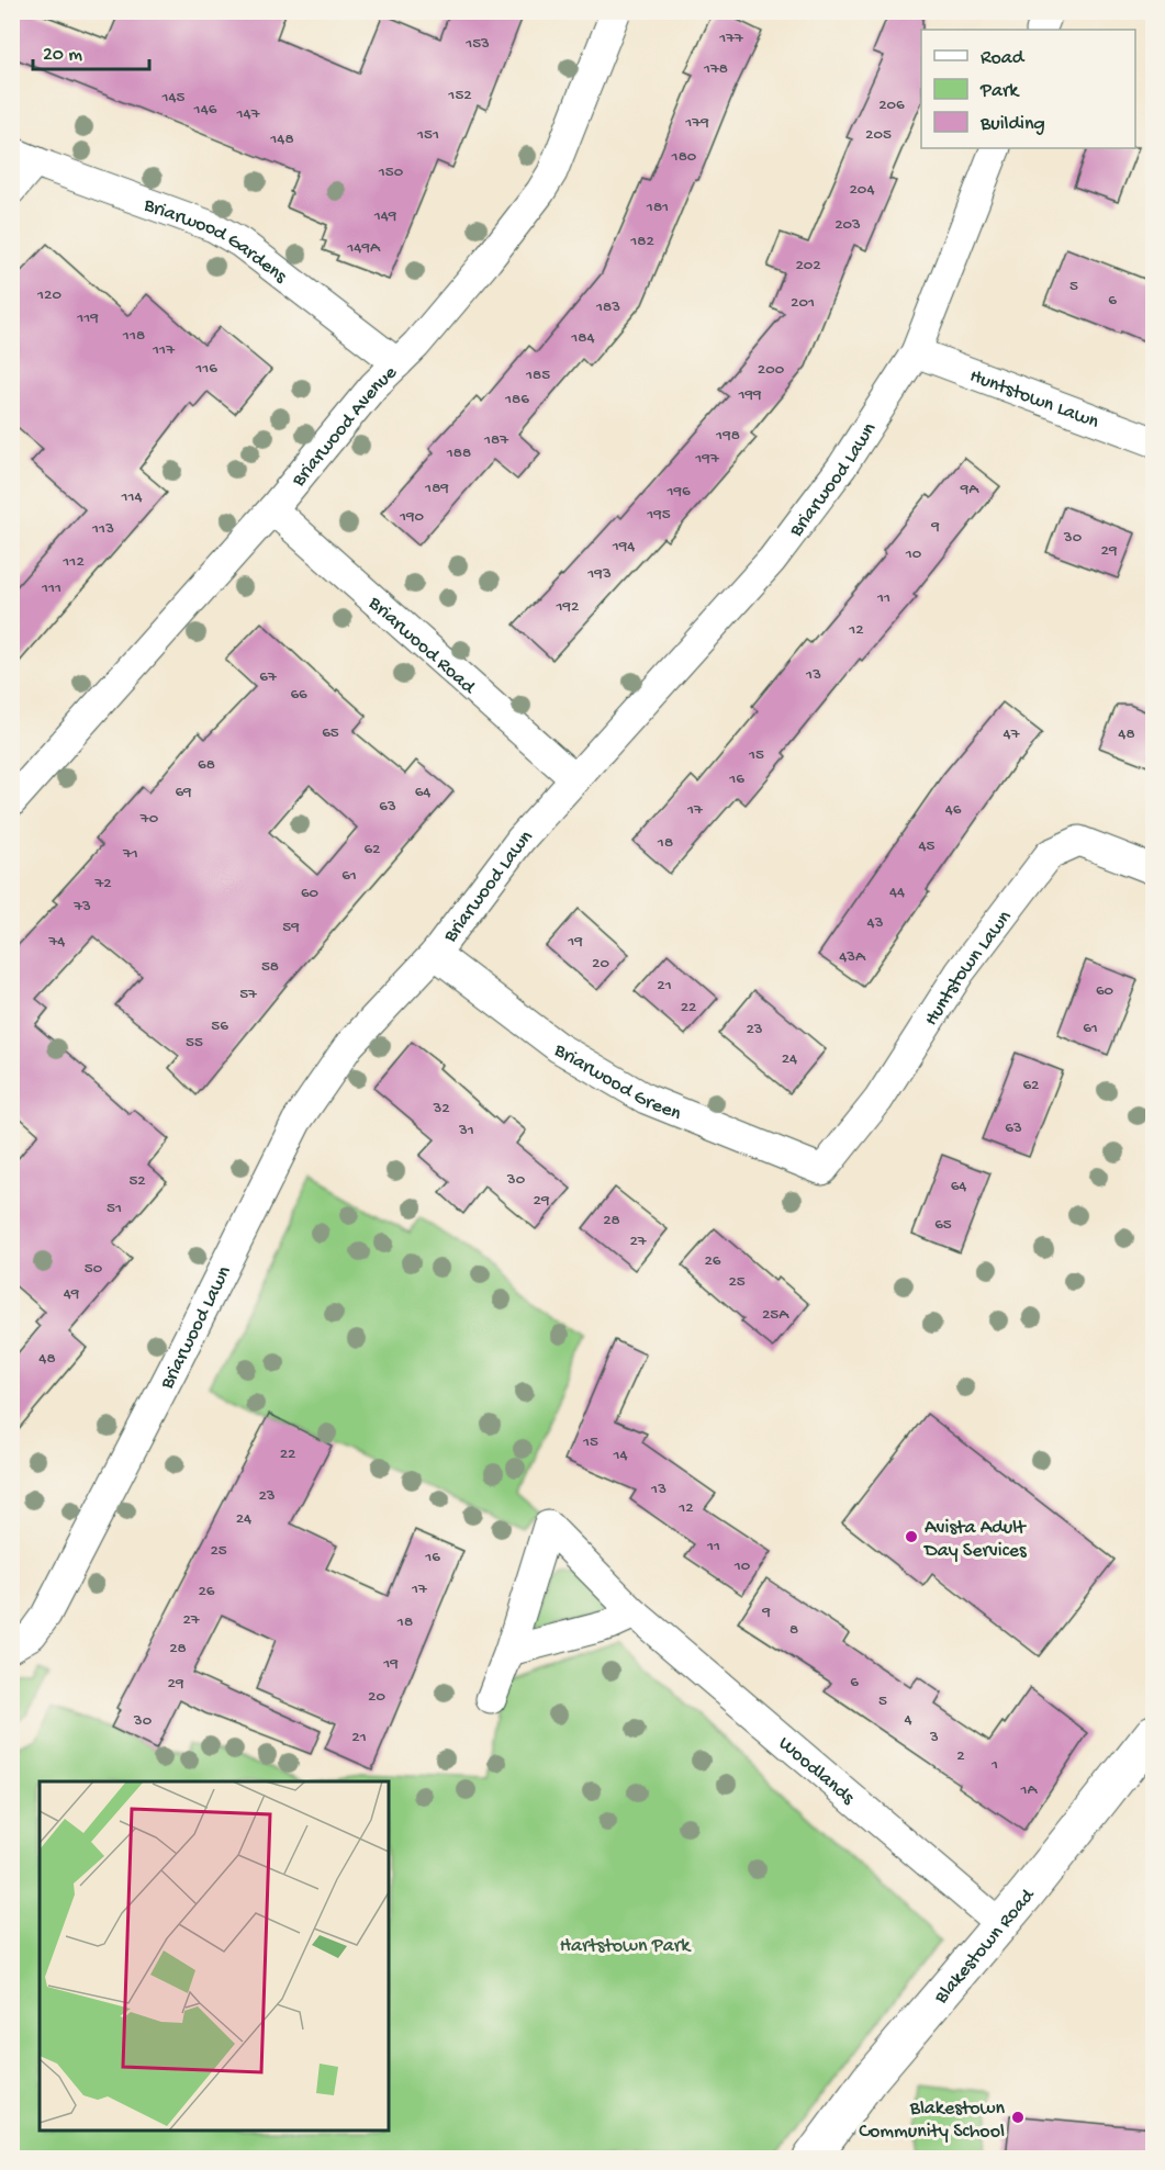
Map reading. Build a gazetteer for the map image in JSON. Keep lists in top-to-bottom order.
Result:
{
  "streets": {
    "street": [
      "Briarwood Gardens",
      "Huntstown Lawn",
      "Briarwood Avenue",
      "Briarwood Lawn",
      "Briarwood Road",
      "Briarwood Green",
      "Woodlands",
      "Blakestown Road"
    ]
  },
  "crossings": [
    ["Briarwood Gardens", "Briarwood Avenue"],
    ["Huntstown Lawn", "Briarwood Lawn"],
    ["Huntstown Lawn", "Briarwood Green"],
    ["Briarwood Avenue", "Briarwood Road"],
    ["Briarwood Lawn", "Briarwood Road"],
    ["Briarwood Lawn", "Briarwood Green"],
    ["Woodlands", "Blakestown Road"]
  ],
  "parks": ["Hartstown Park"],
  "places": ["Avista Adult Day Services", "Blakestown Community School"],
  "house_numbers": [
    "177",
    "153",
    "178",
    "152",
    "145",
    "206",
    "146",
    "147",
    "179",
    "151",
    "205",
    "148",
    "180",
    "150",
    "204",
    "181",
    "149",
    "203",
    "182",
    "149A",
    "202",
    "5",
    "120",
    "6",
    "201",
    "183",
    "119",
    "118",
    "184",
    "117",
    "116",
    "200",
    "185",
    "199",
    "186",
    "198",
    "187",
    "188",
    "197",
    "189",
    "9A",
    "196",
    "114",
    "195",
    "190",
    "9",
    "113",
    "30",
    "194",
    "29",
    "10",
    "112",
    "193",
    "111",
    "11",
    "192",
    "12",
    "13",
    "67",
    "66",
    "65",
    "47",
    "48",
    "15",
    "68",
    "16",
    "69",
    "64",
    "63",
    "17",
    "46",
    "70",
    "18",
    "45",
    "62",
    "71",
    "61",
    "72",
    "44",
    "60",
    "73",
    "43",
    "59",
    "74",
    "19",
    "43A",
    "20",
    "58",
    "21",
    "60",
    "57",
    "22",
    "56",
    "61",
    "23",
    "55",
    "24",
    "62",
    "32",
    "63",
    "31",
    "30",
    "52",
    "64",
    "29",
    "51",
    "28",
    "65",
    "27",
    "26",
    "50",
    "25",
    "49",
    "25A",
    "48",
    "15",
    "22",
    "14",
    "13",
    "23",
    "12",
    "24",
    "11",
    "25",
    "16",
    "10",
    "17",
    "26",
    "9",
    "27",
    "18",
    "8",
    "28",
    "19",
    "6",
    "29",
    "20",
    "5",
    "4",
    "30",
    "21",
    "3",
    "2",
    "1",
    "1A"
  ],
  "legend": ["Road", "Park", "Building"],
  "scale_bar": "20 m"
}
